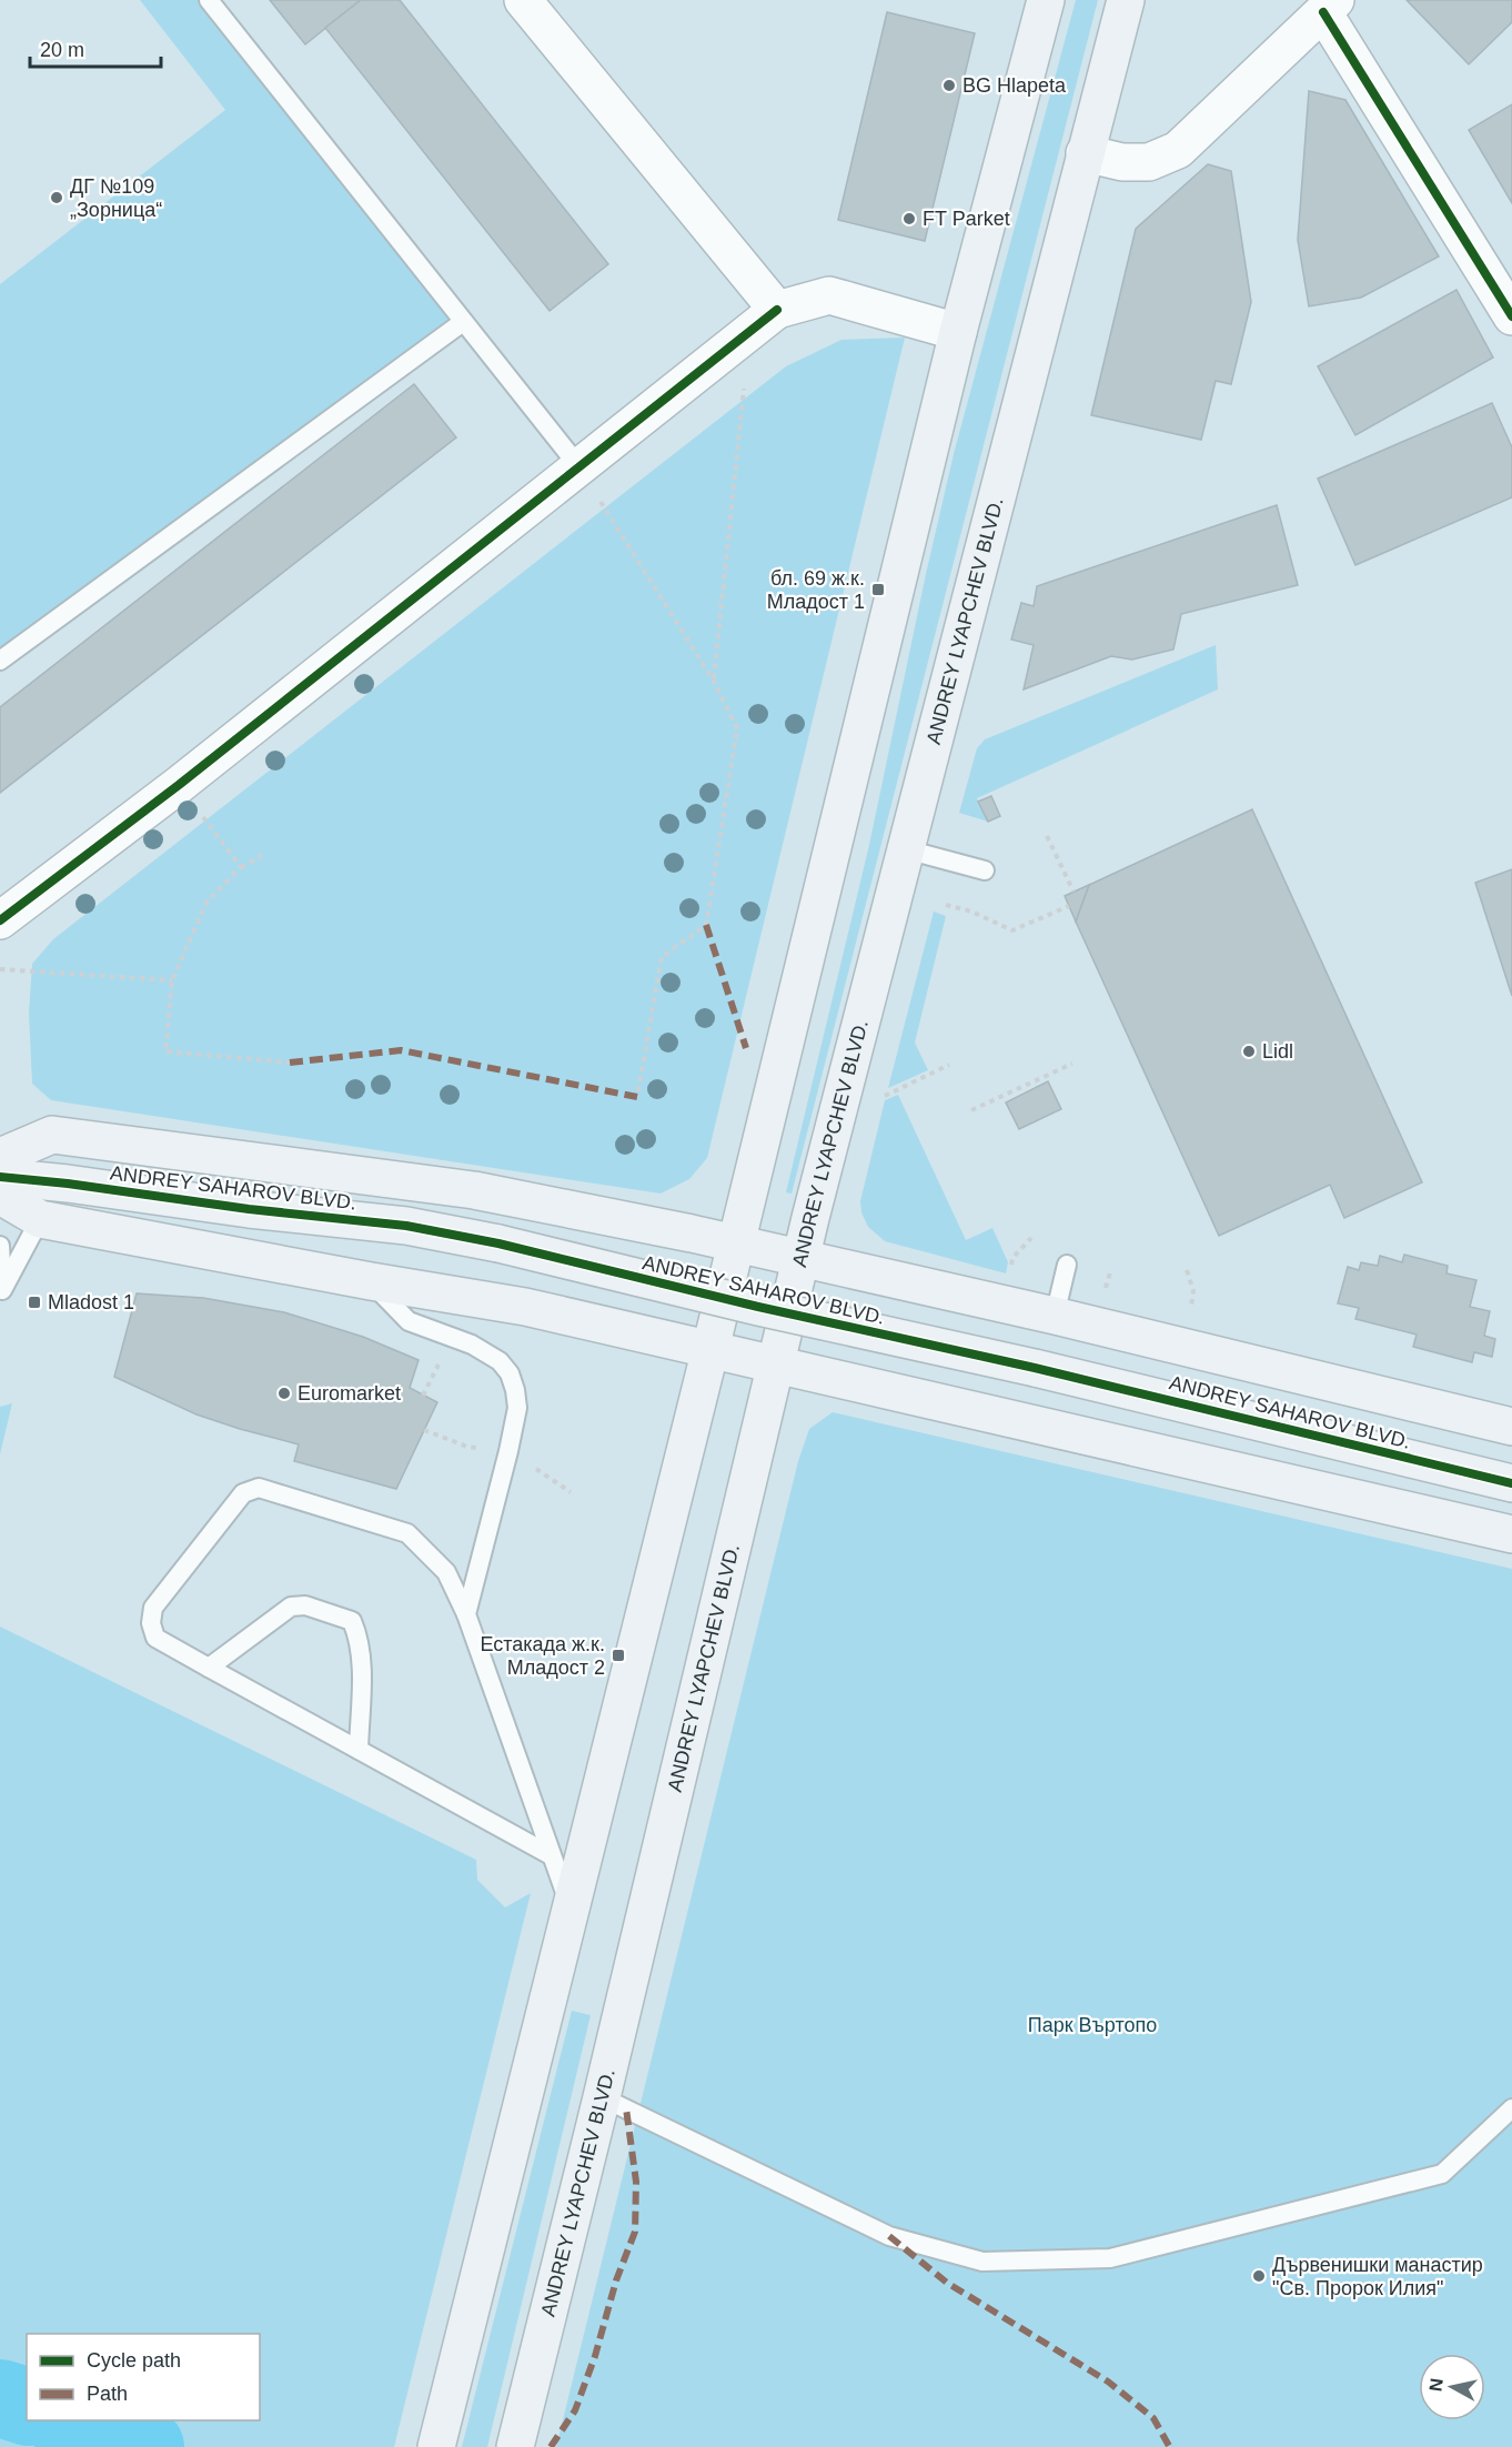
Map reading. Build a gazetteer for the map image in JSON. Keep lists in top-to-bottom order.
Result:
{
  "streets": {
    "main road": ["ANDREY LYAPCHEV BLVD.", "ANDREY SAHAROV BLVD."]
  },
  "parks": ["Парк Въртопо"],
  "places": {
    "other": [
      "BG Hlapeta",
      "ДГ №109 „Зорница“",
      "FT Parket",
      "Lidl",
      "Euromarket",
      "Дървенишки манастир \"Св. Пророк Илия\""
    ],
    "transit": ["бл. 69 ж.к. Младост 1", "Mladost 1", "Естакада ж.к. Младост 2"]
  },
  "legend": ["Cycle path", "Path"],
  "scale_bar": "20 m",
  "north": "left"
}
